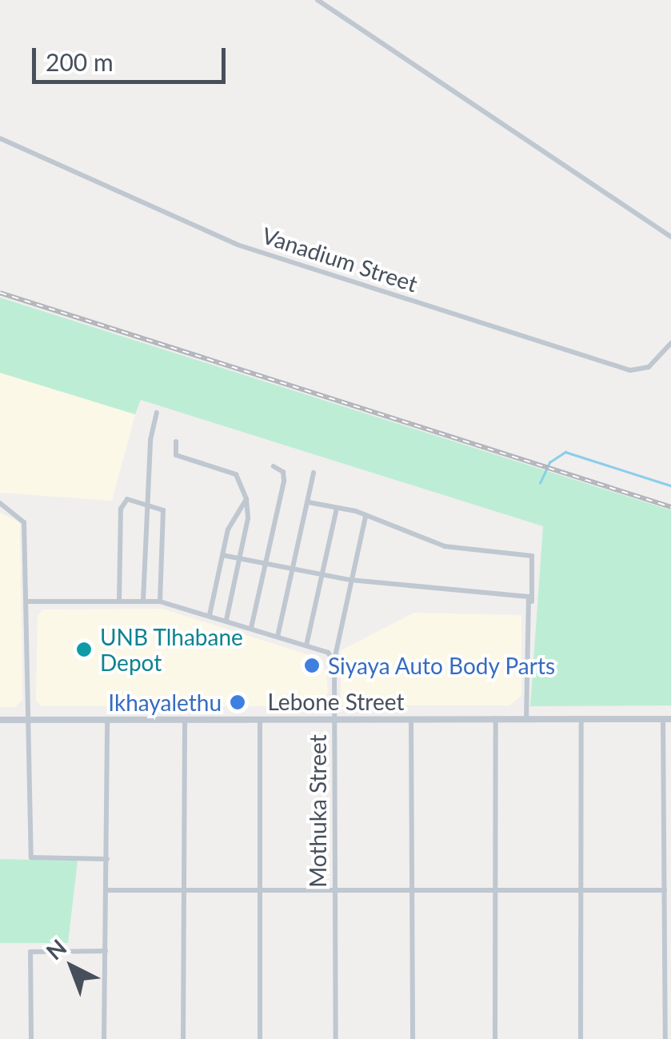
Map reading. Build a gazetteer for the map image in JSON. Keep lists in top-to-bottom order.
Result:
{
  "streets": {
    "street": ["Vanadium Street", "Lebone Street", "Mothuka Street"]
  },
  "crossings": [
    ["Lebone Street", "Mothuka Street"]
  ],
  "places": ["UNB Tlhabane Depot", "Siyaya Auto Body Parts", "Ikhayalethu"],
  "scale_bar": "200 m",
  "north": "top left"
}
